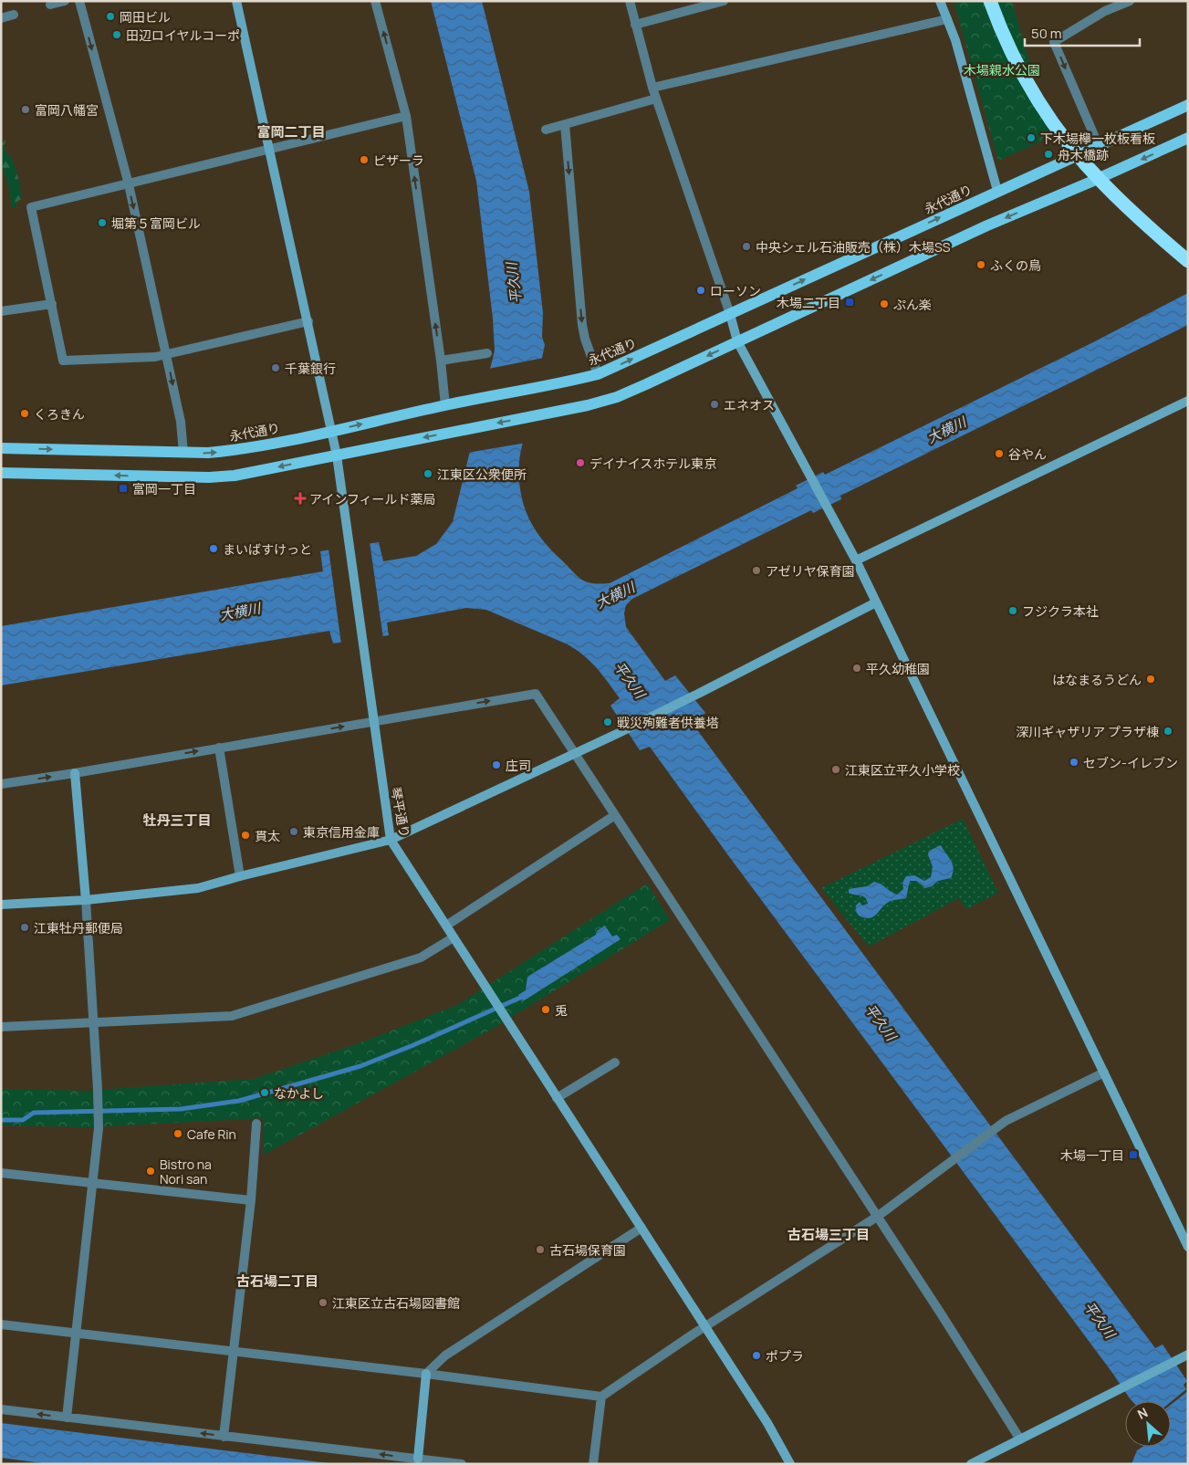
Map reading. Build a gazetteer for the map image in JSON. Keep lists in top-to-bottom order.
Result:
{
  "streets": {
    "main road": ["永代通り"],
    "street": ["琴平通り"]
  },
  "crossings": [
    ["永代通り", "琴平通り"]
  ],
  "districts": [
    "富岡二丁目",
    "牡丹三丁目",
    "古石場三丁目",
    "古石場二丁目"
  ],
  "water": ["平久川", "大横川"],
  "parks": ["木場親水公園"],
  "places": {
    "other": [
      "岡田ビル",
      "田辺ロイヤルコーポ",
      "富岡八幡宮",
      "下木場欅一枚板看板",
      "舟木橋跡",
      "ピザーラ",
      "堀第５富岡ビル",
      "中央シェル石油販売（株）木場SS",
      "ふくの鳥",
      "ローソン",
      "ぷん楽",
      "千葉銀行",
      "エネオス",
      "くろきん",
      "谷やん",
      "デイナイスホテル東京",
      "江東区公衆便所",
      "まいばすけっと",
      "アゼリヤ保育園",
      "フジクラ本社",
      "平久幼稚園",
      "はなまるうどん",
      "戦災殉難者供養塔",
      "深川ギャザリア プラザ棟",
      "セブン-イレブン",
      "庄司",
      "江東区立平久小学校",
      "東京信用金庫",
      "貫太",
      "江東牡丹郵便局",
      "兎",
      "なかよし",
      "Cafe Rin",
      "Bistro na Nori san",
      "古石場保育園",
      "江東区立古石場図書館",
      "ポプラ"
    ],
    "transit": ["木場二丁目", "富岡一丁目", "木場一丁目"],
    "health": ["アインフィールド薬局"]
  },
  "scale_bar": "50 m",
  "north": "top left"
}
